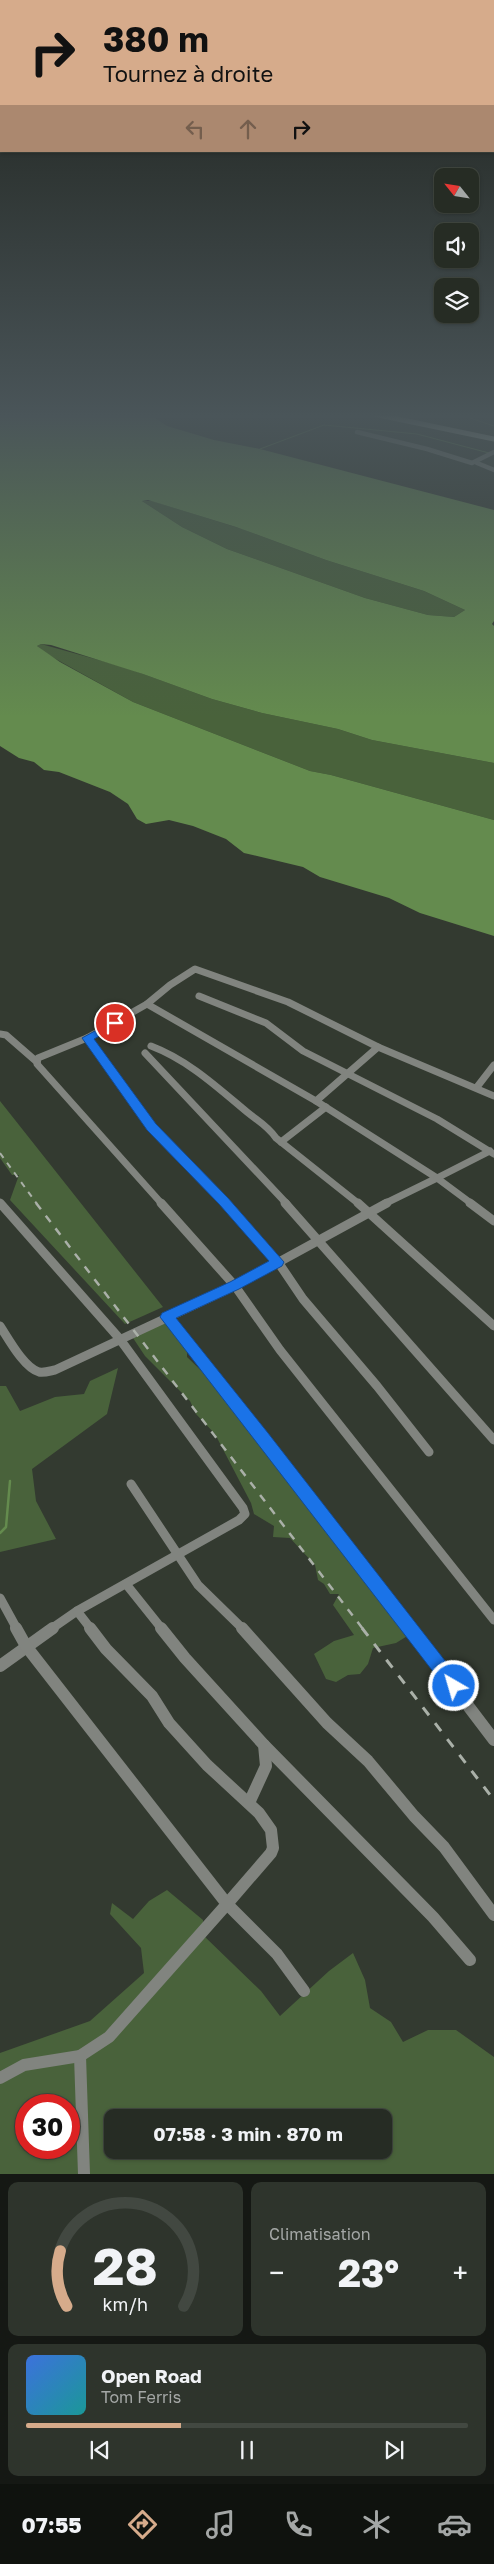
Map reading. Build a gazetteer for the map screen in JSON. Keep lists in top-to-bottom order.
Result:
{
  "north": "top left",
  "page": {
    "turn": ["380 m", "Tournez à droite"],
    "limit": "30",
    "trip": "07:58 · 3 min · 870 m",
    "tile": "Climatisation",
    "heat": ["−", "23°", "+"],
    "song": ["Open Road", "Tom Ferris"],
    "tabs": "07:55",
    "gauge": ["28", "km/h"]
  }
}
